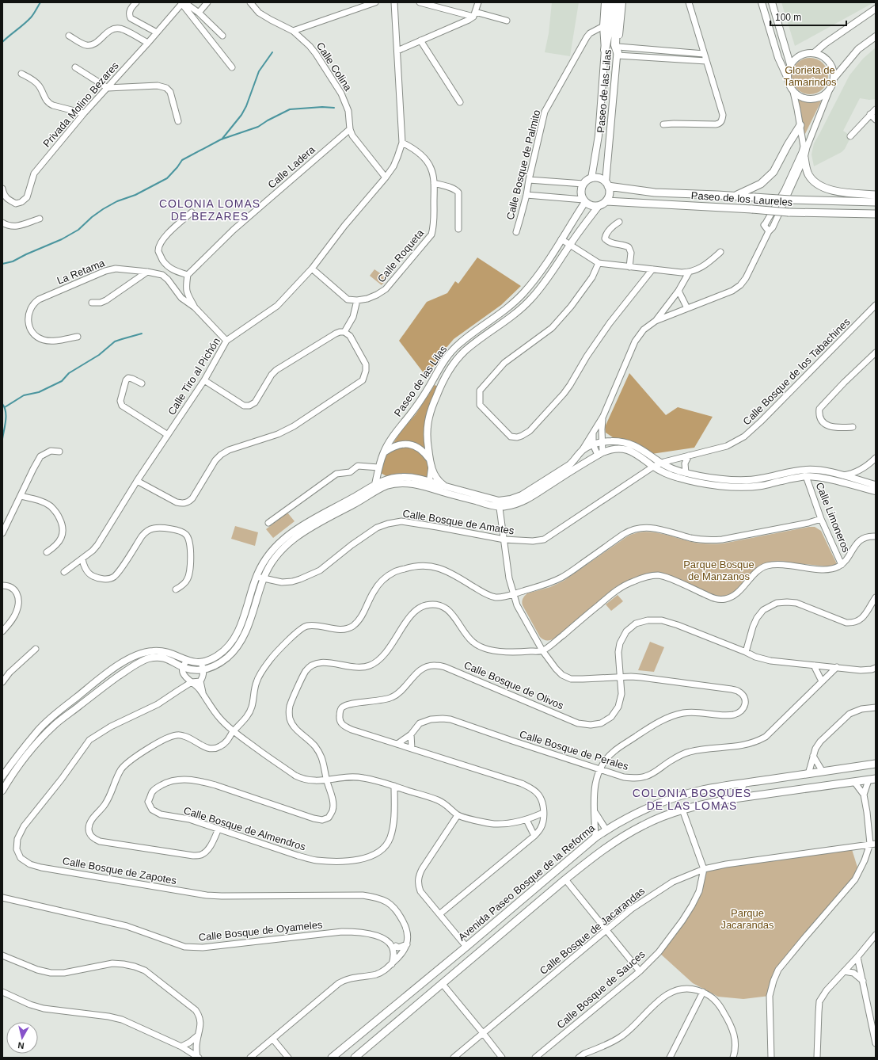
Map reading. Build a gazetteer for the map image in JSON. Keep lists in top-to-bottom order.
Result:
{
  "streets": {
    "main road": ["Paseo de los Laureles", "Avenida Paseo Bosque de la Reforma"],
    "street": [
      "Calle Colina",
      "Paseo de las Lilas",
      "Privada Molino Bezares",
      "Calle Bosque de Palmito",
      "Calle Ladera",
      "Calle Roqueta",
      "La Retama",
      "Calle Bosque de los Tabachines",
      "Calle Tiro al Pichón",
      "Calle Limoneros",
      "Calle Bosque de Amates",
      "Calle Bosque de Olivos",
      "Calle Bosque de Perales",
      "Calle Bosque de Almendros",
      "Calle Bosque de Zapotes",
      "Calle Bosque de Oyameles",
      "Calle Bosque de Jacarandas",
      "Calle Bosque de Sauces"
    ]
  },
  "crossings": [
    ["Calle Colina", "Calle Ladera"],
    ["Calle Colina", "Calle Tiro al Pichón"],
    ["Paseo de las Lilas", "Calle Bosque de Palmito"],
    ["Paseo de las Lilas", "Paseo de los Laureles"],
    ["Calle Roqueta", "Calle Tiro al Pichón"],
    ["La Retama", "Calle Tiro al Pichón"],
    ["Calle Bosque de los Tabachines", "Calle Bosque de Amates"],
    ["Calle Bosque de Olivos", "Calle Bosque de Perales"],
    ["Calle Bosque de Jacarandas", "Calle Bosque de Sauces"]
  ],
  "districts": ["COLONIA LOMAS DE BEZARES", "COLONIA BOSQUES DE LAS LOMAS"],
  "parks": ["Glorieta de Tamarindos", "Parque Bosque de Manzanos", "Parque Jacarandas"],
  "scale_bar": "100 m",
  "north": "bottom"
}
